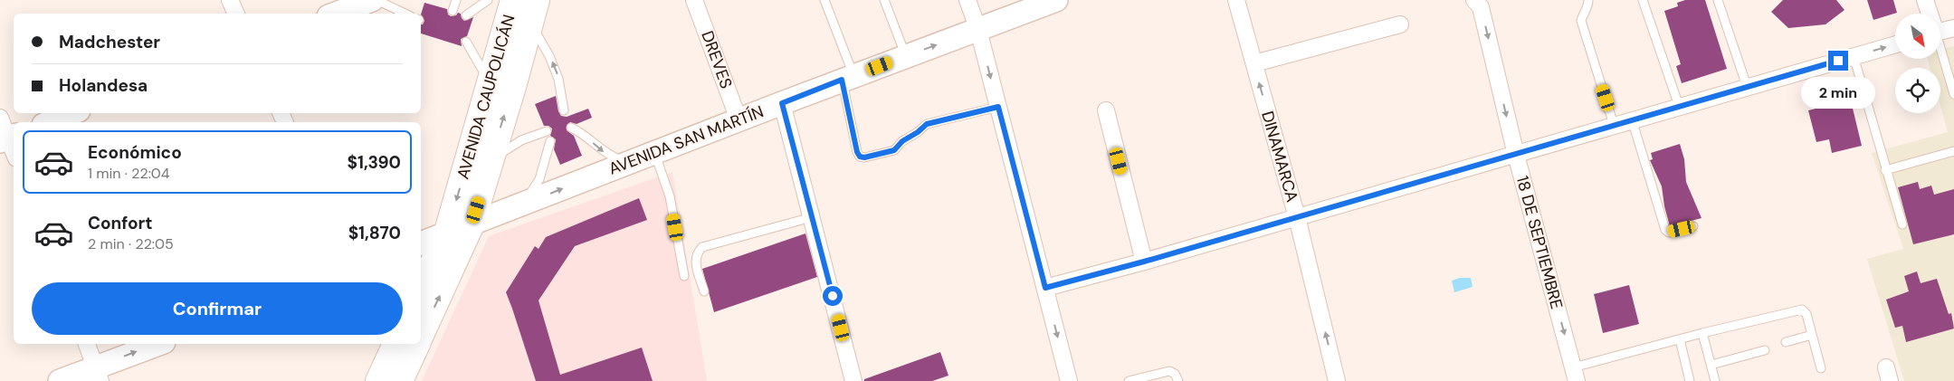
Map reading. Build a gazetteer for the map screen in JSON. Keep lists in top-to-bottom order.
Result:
{
  "streets": {
    "main road": ["AVENIDA CAUPOLICÁN", "AVENIDA SAN MARTÍN"],
    "street": ["DREVES", "DINAMARCA", "18 DE SEPTIEMBRE"]
  },
  "crossings": [
    ["DREVES", "AVENIDA SAN MARTÍN"],
    ["AVENIDA CAUPOLICÁN", "AVENIDA SAN MARTÍN"]
  ],
  "one_way": ["DINAMARCA", "18 DE SEPTIEMBRE"],
  "north": "bottom right",
  "page": {
    "banner": ["Madchester", "Holandesa"],
    "bubble": "2 min",
    "list": [
      {
        "name": "Económico",
        "note": "1 min · 22:04",
        "value": "$1,390"
      },
      {
        "name": "Confort",
        "note": "2 min · 22:05",
        "value": "$1,870"
      }
    ],
    "buttons": "Confirmar"
  }
}
